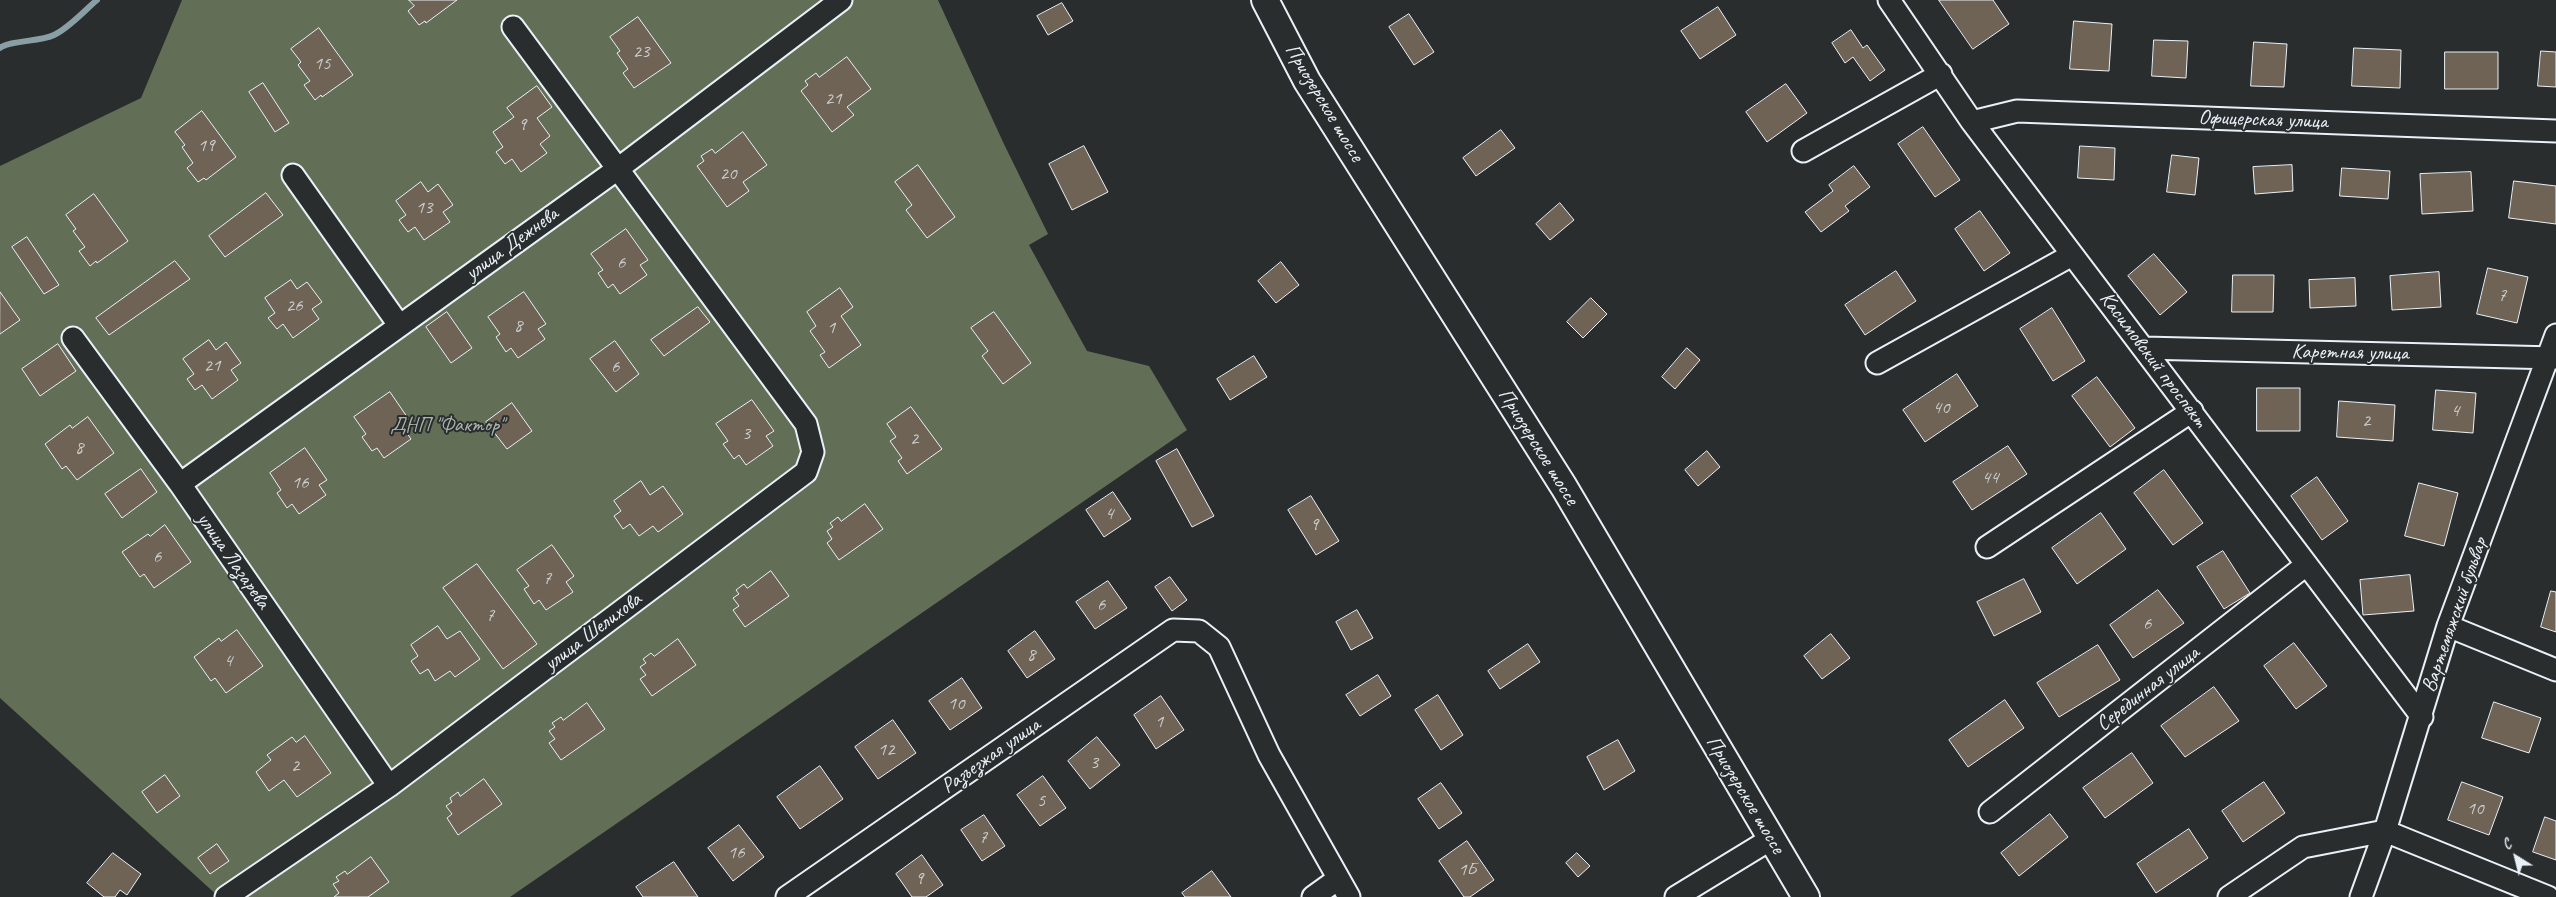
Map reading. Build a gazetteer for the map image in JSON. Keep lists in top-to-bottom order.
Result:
{
  "streets": {
    "main road": ["Приозерское шоссе"],
    "street": [
      "Офицерская улица",
      "улица Дежнева",
      "Каретная улица",
      "Касимовский проспект",
      "улица Лазарева",
      "Вартемяжский бульвар",
      "улица Шелихова",
      "Серединная улица",
      "Разъезжая улица"
    ]
  },
  "crossings": [
    ["Офицерская улица", "Касимовский проспект"],
    ["улица Дежнева", "улица Лазарева"],
    ["улица Дежнева", "улица Шелихова"],
    ["Каретная улица", "Касимовский проспект"],
    ["Каретная улица", "Вартемяжский бульвар"],
    ["Касимовский проспект", "Вартемяжский бульвар"],
    ["Касимовский проспект", "Серединная улица"],
    ["улица Лазарева", "улица Шелихова"]
  ],
  "parks": ["ДНП \"Фактор\""],
  "house_numbers": [
    "23",
    "15",
    "21",
    "9",
    "19",
    "20",
    "13",
    "6",
    "7",
    "26",
    "8",
    "1",
    "21",
    "6",
    "40",
    "4",
    "2",
    "3",
    "2",
    "8",
    "44",
    "16",
    "4",
    "9",
    "6",
    "7",
    "6",
    "7",
    "6",
    "8",
    "4",
    "10",
    "1",
    "12",
    "3",
    "2",
    "5",
    "10",
    "7",
    "16",
    "1Б",
    "9"
  ],
  "north": "top left"
}
